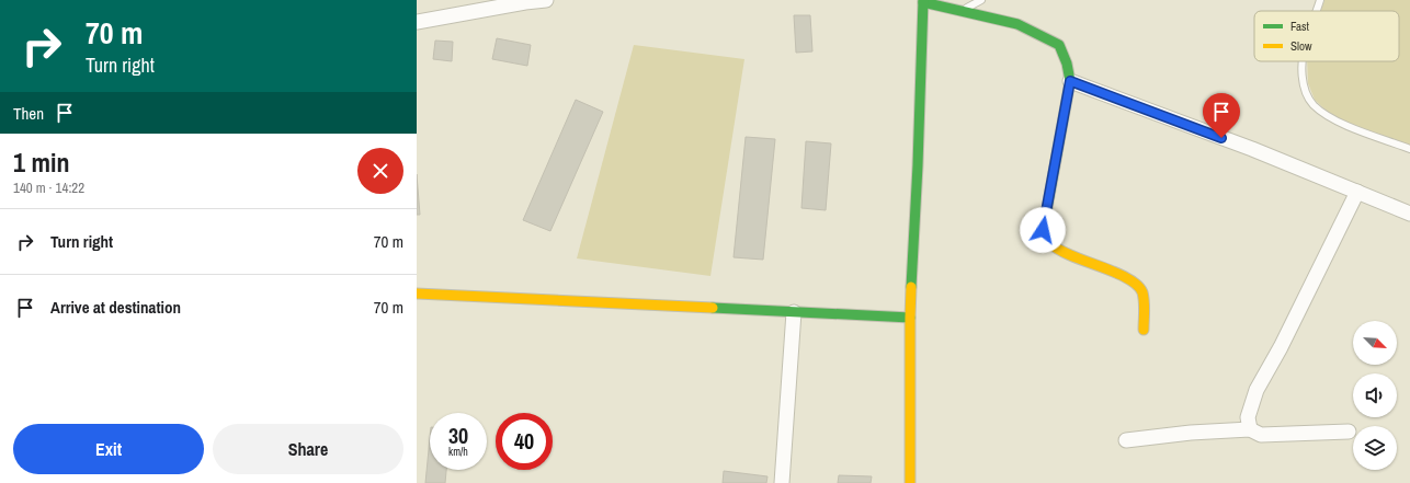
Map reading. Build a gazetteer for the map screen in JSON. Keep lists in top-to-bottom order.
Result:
{
  "legend": ["Fast", "Slow"],
  "north": "bottom right",
  "page": {
    "turn": ["70 m", "Turn right"],
    "then": "Then",
    "heading": ["1 min", "140 m · 14:22"],
    "list": [
      {
        "name": "Turn right",
        "value": "70 m"
      },
      {
        "name": "Arrive at destination",
        "value": "70 m"
      }
    ],
    "speed": "30 km/h",
    "limit": "40",
    "buttons": ["Exit", "Share"]
  }
}
